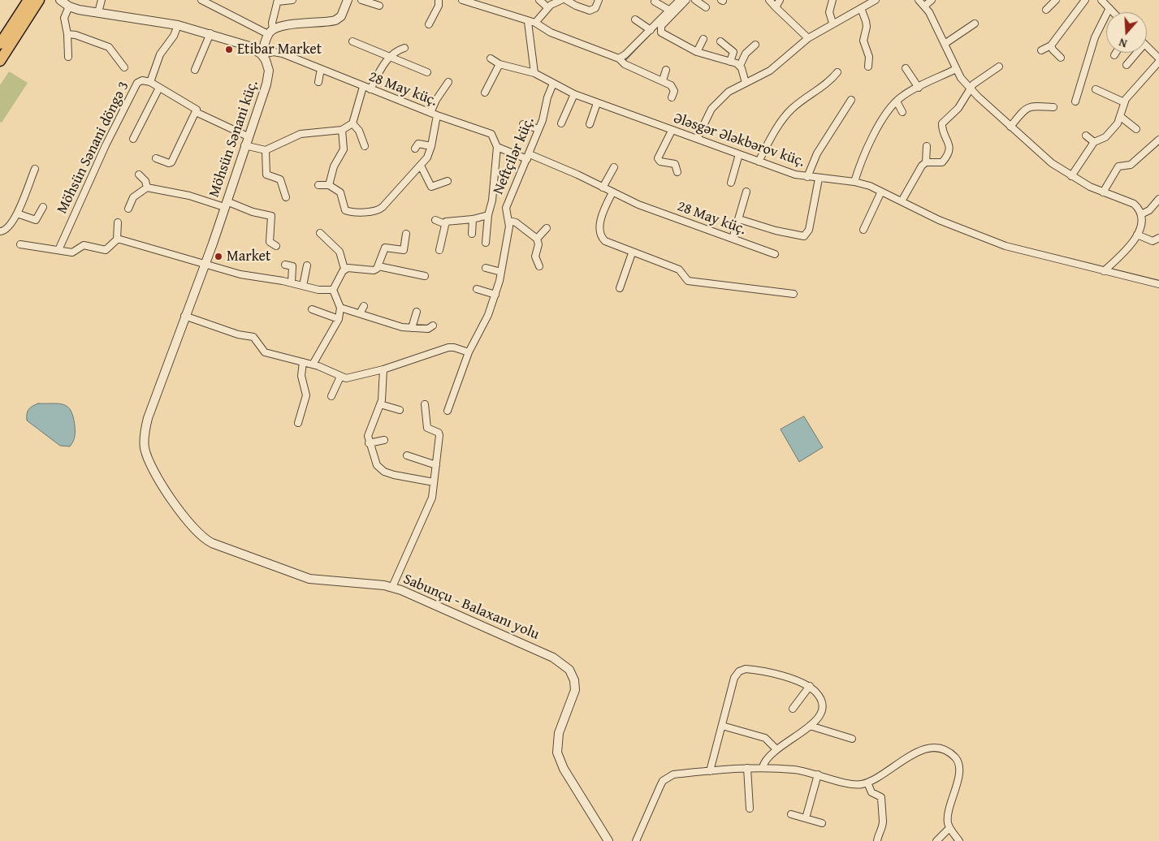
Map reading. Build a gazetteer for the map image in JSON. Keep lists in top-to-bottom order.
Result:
{
  "streets": {
    "street": [
      "28 May küç.",
      "Möhsün Sənani küç.",
      "Ələsgər Ələkbərov küç.",
      "Möhsün Sənani döngə 3",
      "Neftçilər küç.",
      "Sabunçu - Balaxanı yolu"
    ]
  },
  "crossings": [
    ["28 May küç.", "Möhsün Sənani küç."],
    ["28 May küç.", "Neftçilər küç."],
    ["Möhsün Sənani küç.", "Sabunçu - Balaxanı yolu"],
    ["Ələsgər Ələkbərov küç.", "Neftçilər küç."]
  ],
  "places": ["Etibar Market", "Market"],
  "north": "bottom"
}
